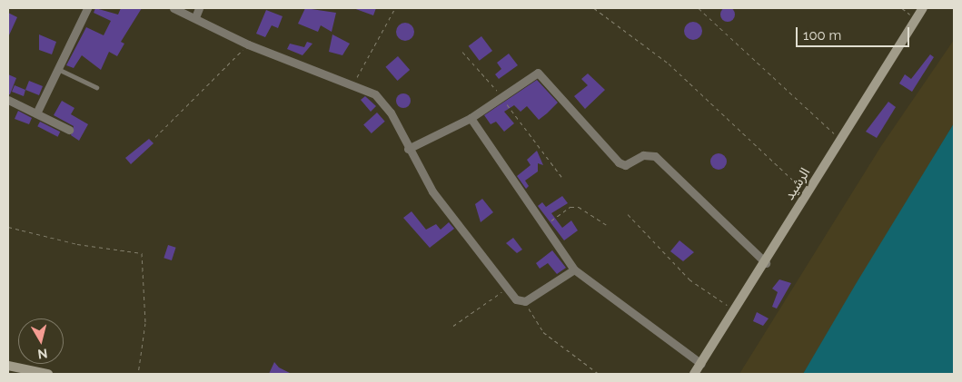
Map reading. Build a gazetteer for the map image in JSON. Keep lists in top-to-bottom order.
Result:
{
  "streets": {
    "main road": ["الرشيد"]
  },
  "scale_bar": "100 m",
  "north": "bottom"
}
